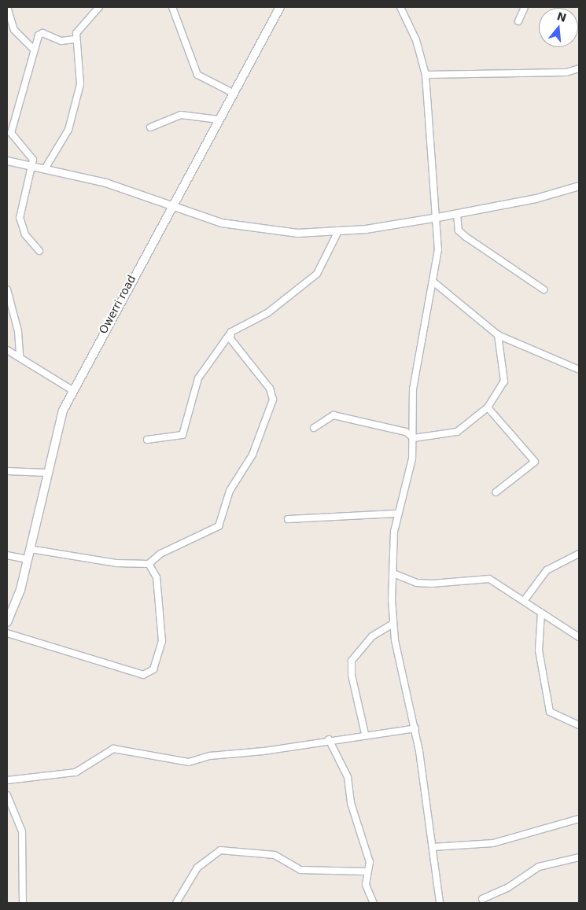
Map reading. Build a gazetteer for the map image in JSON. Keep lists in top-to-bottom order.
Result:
{
  "streets": {
    "main road": ["Owerri road"]
  },
  "north": "top"
}
